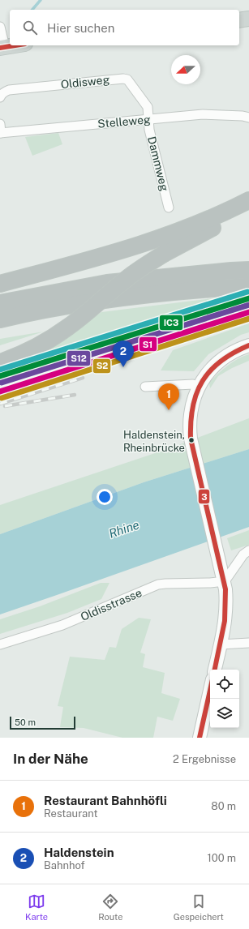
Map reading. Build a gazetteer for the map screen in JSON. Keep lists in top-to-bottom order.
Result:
{
  "streets": {
    "street": [
      "Oldisweg",
      "Stelleweg",
      "Dammweg",
      "Oldisstrasse"
    ]
  },
  "crossings": [
    ["Oldisweg", "Stelleweg"],
    ["Oldisweg", "Dammweg"],
    ["Stelleweg", "Dammweg"]
  ],
  "water": ["Rhine"],
  "places": ["Haldenstein, Rheinbrücke"],
  "lines": [
    "transit line 3",
    "transit line IC3",
    "transit line S12",
    "transit line S1",
    "transit line S2"
  ],
  "scale_bar": "50 m",
  "north": "left",
  "page": {
    "search": "Hier suchen",
    "pins": ["2", "1"],
    "scale": "50 m",
    "heading": ["In der Nähe", "2 Ergebnisse"],
    "list": [
      {
        "mark": "1",
        "name": "Restaurant Bahnhöfli",
        "note": "Restaurant",
        "value": "80 m"
      },
      {
        "mark": "2",
        "name": "Haldenstein",
        "note": "Bahnhof",
        "value": "100 m"
      }
    ],
    "nav": ["Karte", "Route", "Gespeichert"]
  }
}
